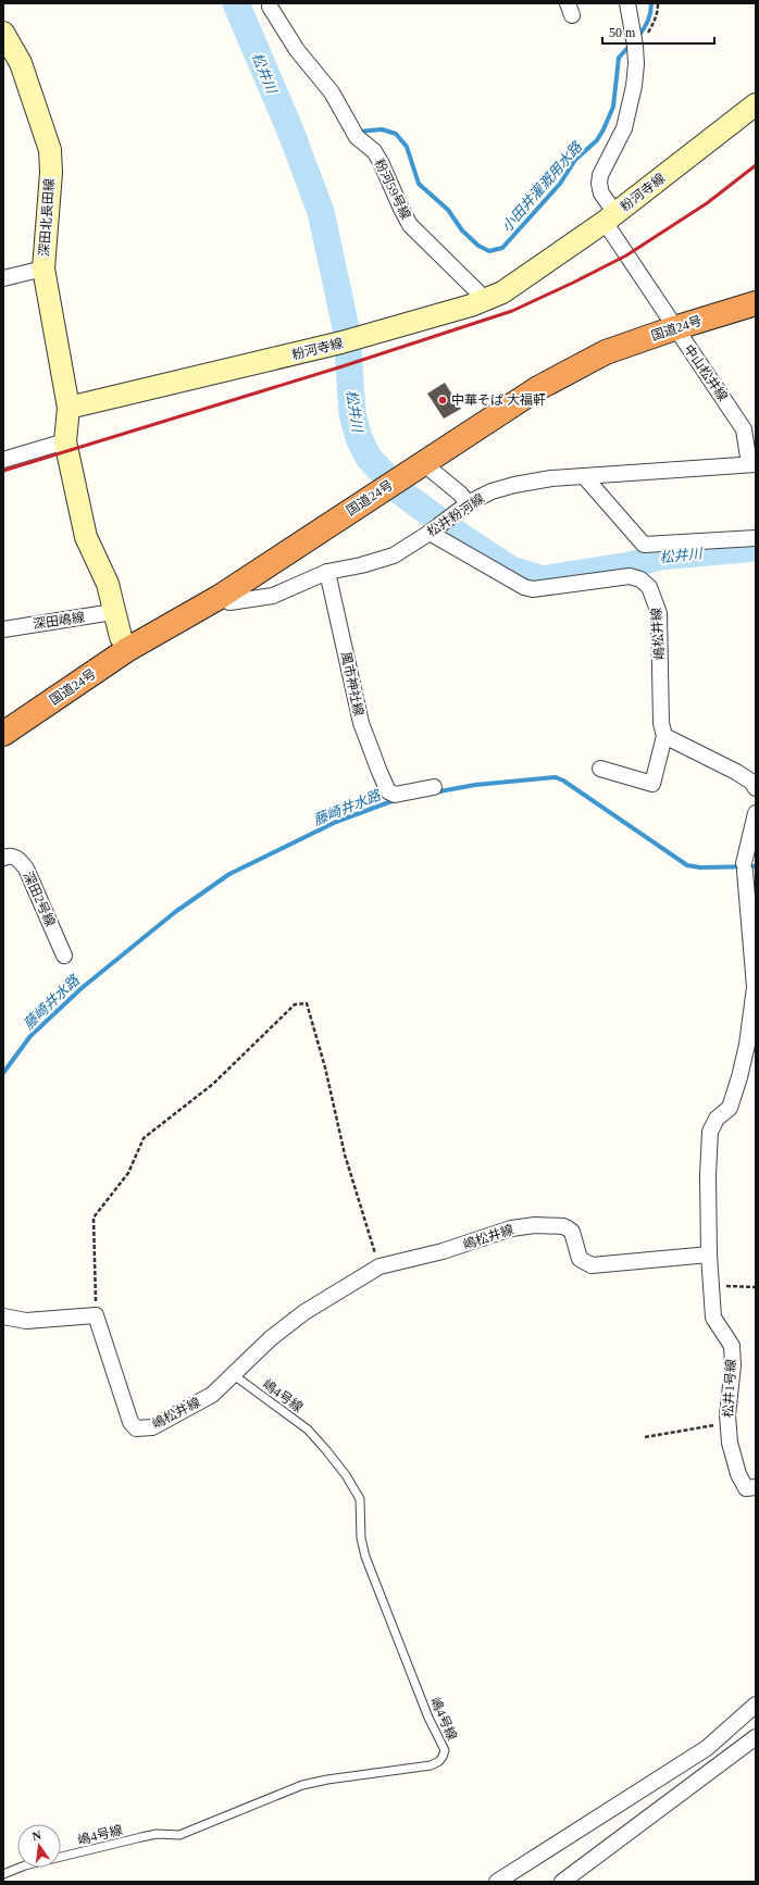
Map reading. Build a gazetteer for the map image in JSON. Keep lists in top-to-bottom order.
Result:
{
  "streets": {
    "highway": ["国道24号"],
    "main road": ["粉河寺線", "深田北長田線"],
    "street": [
      "粉河59号線",
      "中山松井線",
      "松井粉河線",
      "深田嶋線",
      "嶋松井線",
      "風市神社線",
      "深田2号線",
      "松井1号線"
    ],
    "lane": ["嶋4号線"]
  },
  "crossings": [
    ["粉河59号線", "粉河寺線"],
    ["粉河寺線", "深田北長田線"],
    ["粉河寺線", "中山松井線"],
    ["国道24号", "中山松井線"],
    ["国道24号", "松井粉河線"],
    ["中山松井線", "松井粉河線"],
    ["松井粉河線", "嶋松井線"],
    ["松井粉河線", "風市神社線"],
    ["嶋松井線", "松井1号線"],
    ["嶋松井線", "嶋4号線"]
  ],
  "water": ["松井川", "小田井灌漑用水路", "藤崎井水路"],
  "places": ["中華そば 大福軒"],
  "scale_bar": "50 m",
  "north": "top"
}
